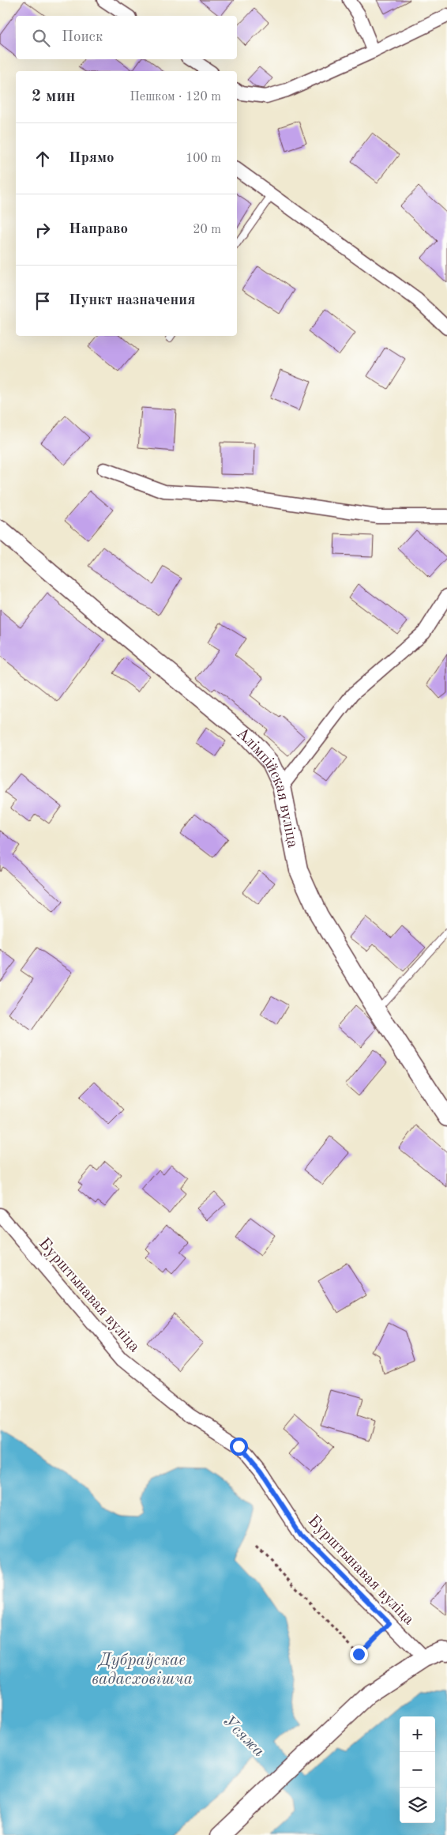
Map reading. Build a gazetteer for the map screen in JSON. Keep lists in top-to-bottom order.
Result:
{
  "streets": {
    "street": ["Алімпійская вуліца", "Бурштынавая вуліца"]
  },
  "water": ["Дубраўскае вадасховішча", "Усяжа"],
  "page": {
    "search": "Поиск",
    "heading": ["2 мин", "Пешком · 120 m"],
    "list": [
      ["Прямо", "100 m"],
      ["Направо", "20 m"],
      "Пункт назначения"
    ],
    "map_buttons": ["+", "−"]
  }
}
